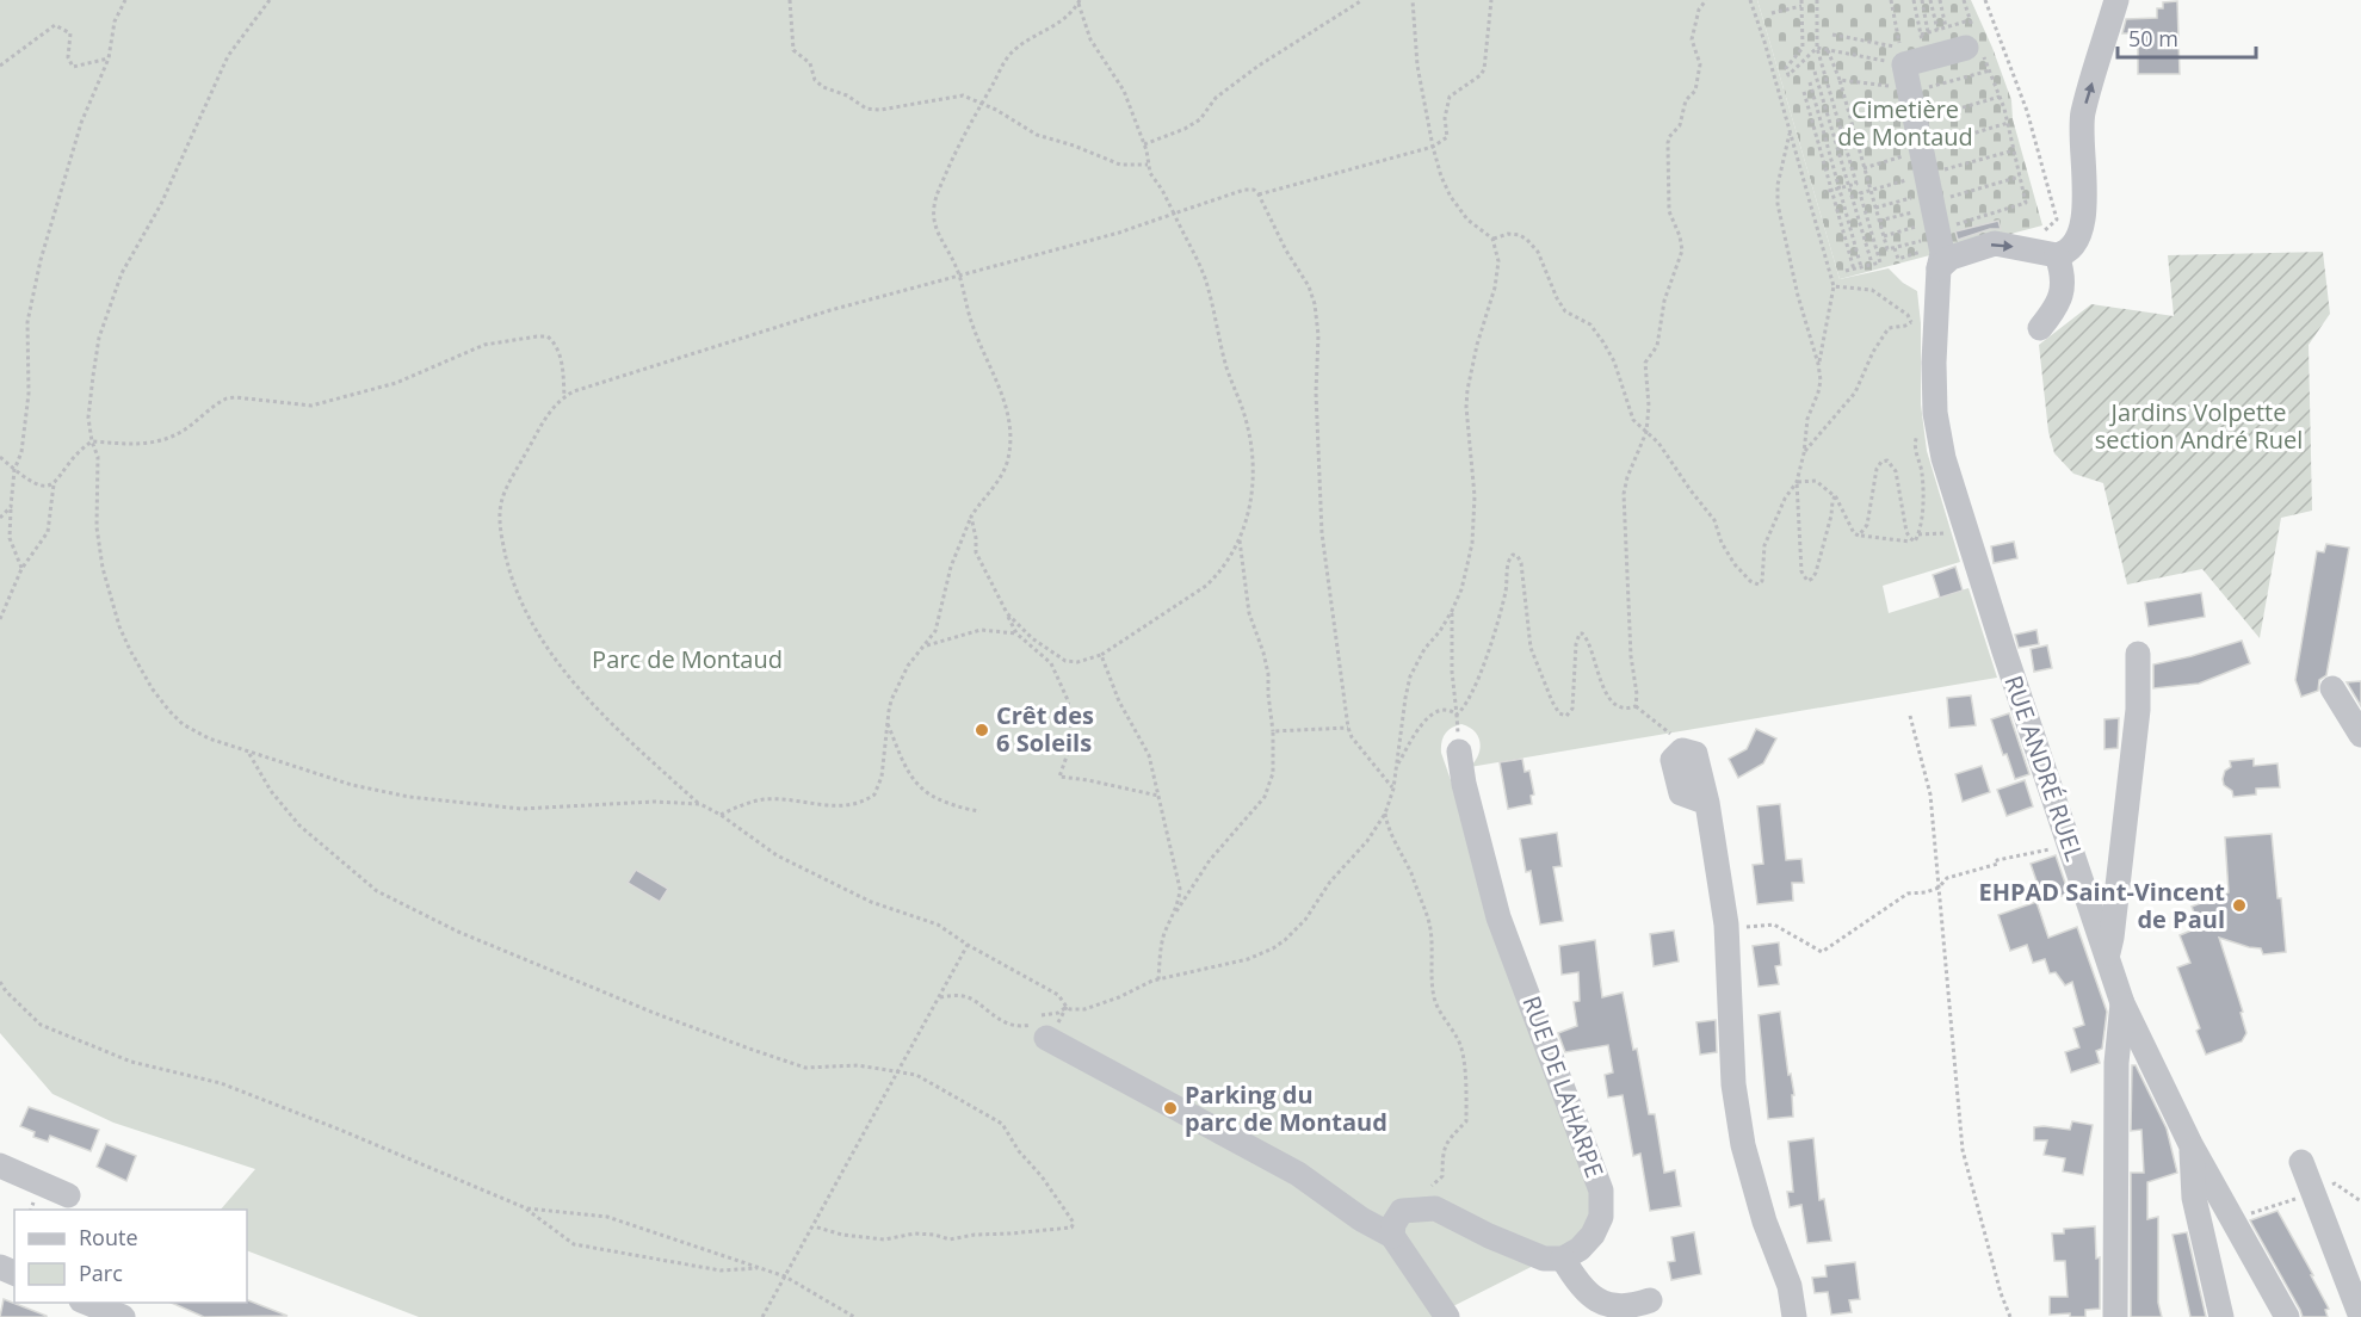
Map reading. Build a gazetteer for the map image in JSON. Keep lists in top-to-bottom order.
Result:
{
  "streets": {
    "street": ["RUE ANDRÉ RUEL", "RUE DE LAHARPE"]
  },
  "parks": ["Cimetière de Montaud", "Jardins Volpette section André Ruel", "Parc de Montaud"],
  "places": ["Crêt des 6 Soleils", "EHPAD Saint-Vincent de Paul", "Parking du parc de Montaud"],
  "legend": ["Route", "Parc"],
  "scale_bar": "50 m"
}
